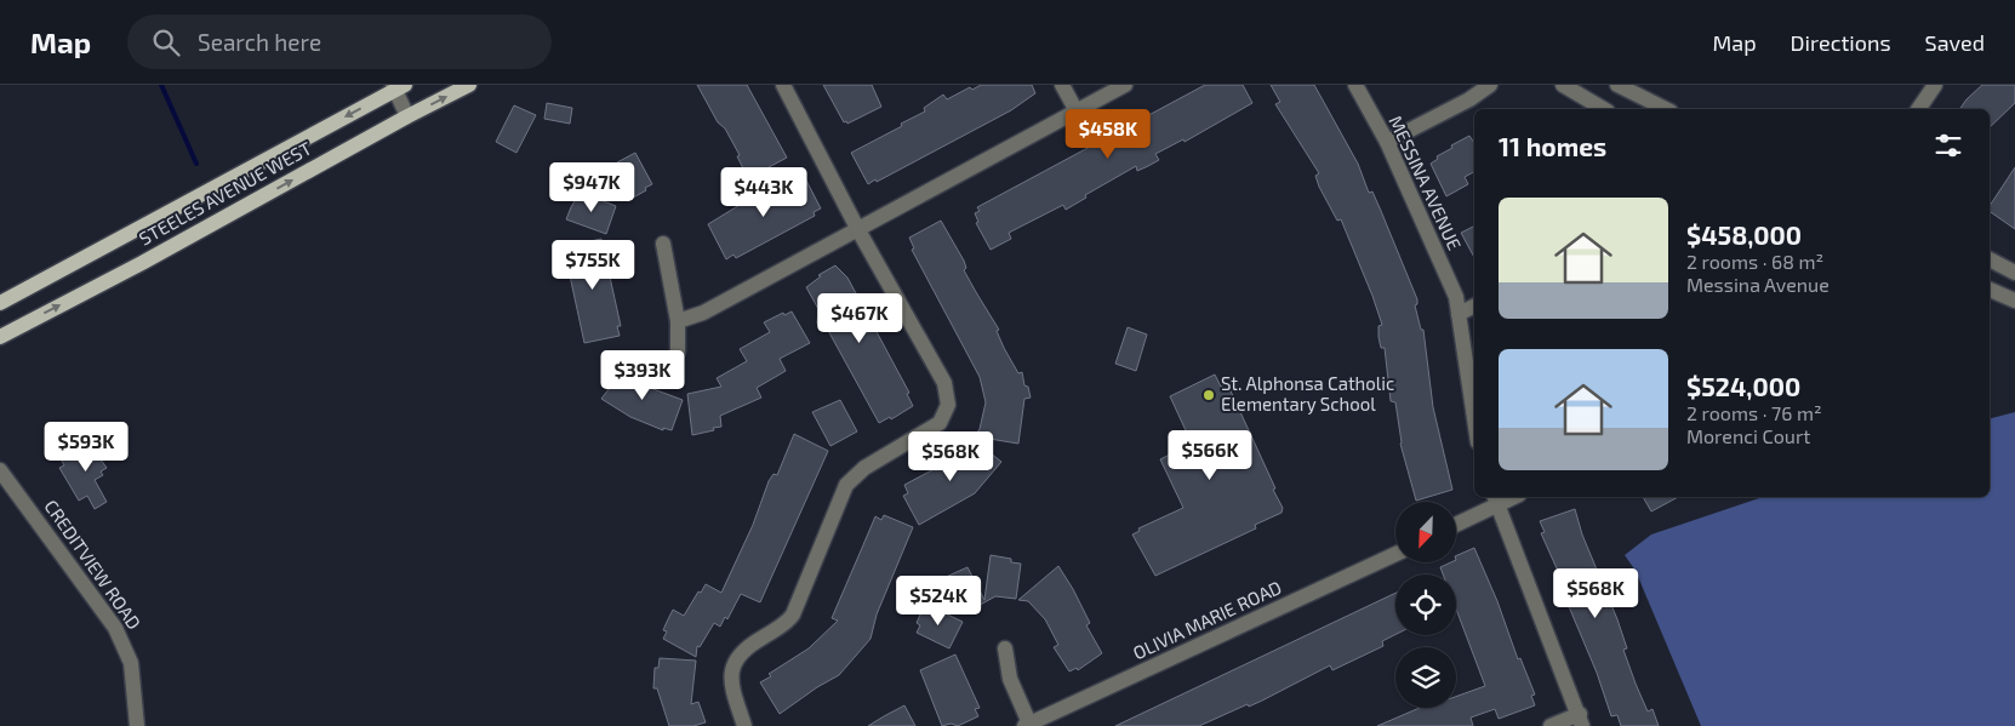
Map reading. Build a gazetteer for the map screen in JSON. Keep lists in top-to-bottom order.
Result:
{
  "streets": {
    "main road": ["STEELES AVENUE WEST"],
    "street": ["MESSINA AVENUE", "CREDITVIEW ROAD", "OLIVIA MARIE ROAD"]
  },
  "places": ["St. Alphonsa Catholic Elementary School"],
  "north": "bottom left",
  "page": {
    "header": "Map",
    "search": "Search here",
    "nav": ["Map", "Directions", "Saved"],
    "price": [
      "$458K",
      "$947K",
      "$443K",
      "$755K",
      "$467K",
      "$393K",
      "$593K",
      "$566K",
      "$568K",
      "$568K",
      "$524K"
    ],
    "heading": "11 homes",
    "list": [
      {
        "name": "$458,000",
        "note": "2 rooms · 68 m² · Messina Avenue"
      },
      {
        "name": "$524,000",
        "note": "2 rooms · 76 m² · Morenci Court"
      }
    ]
  }
}
